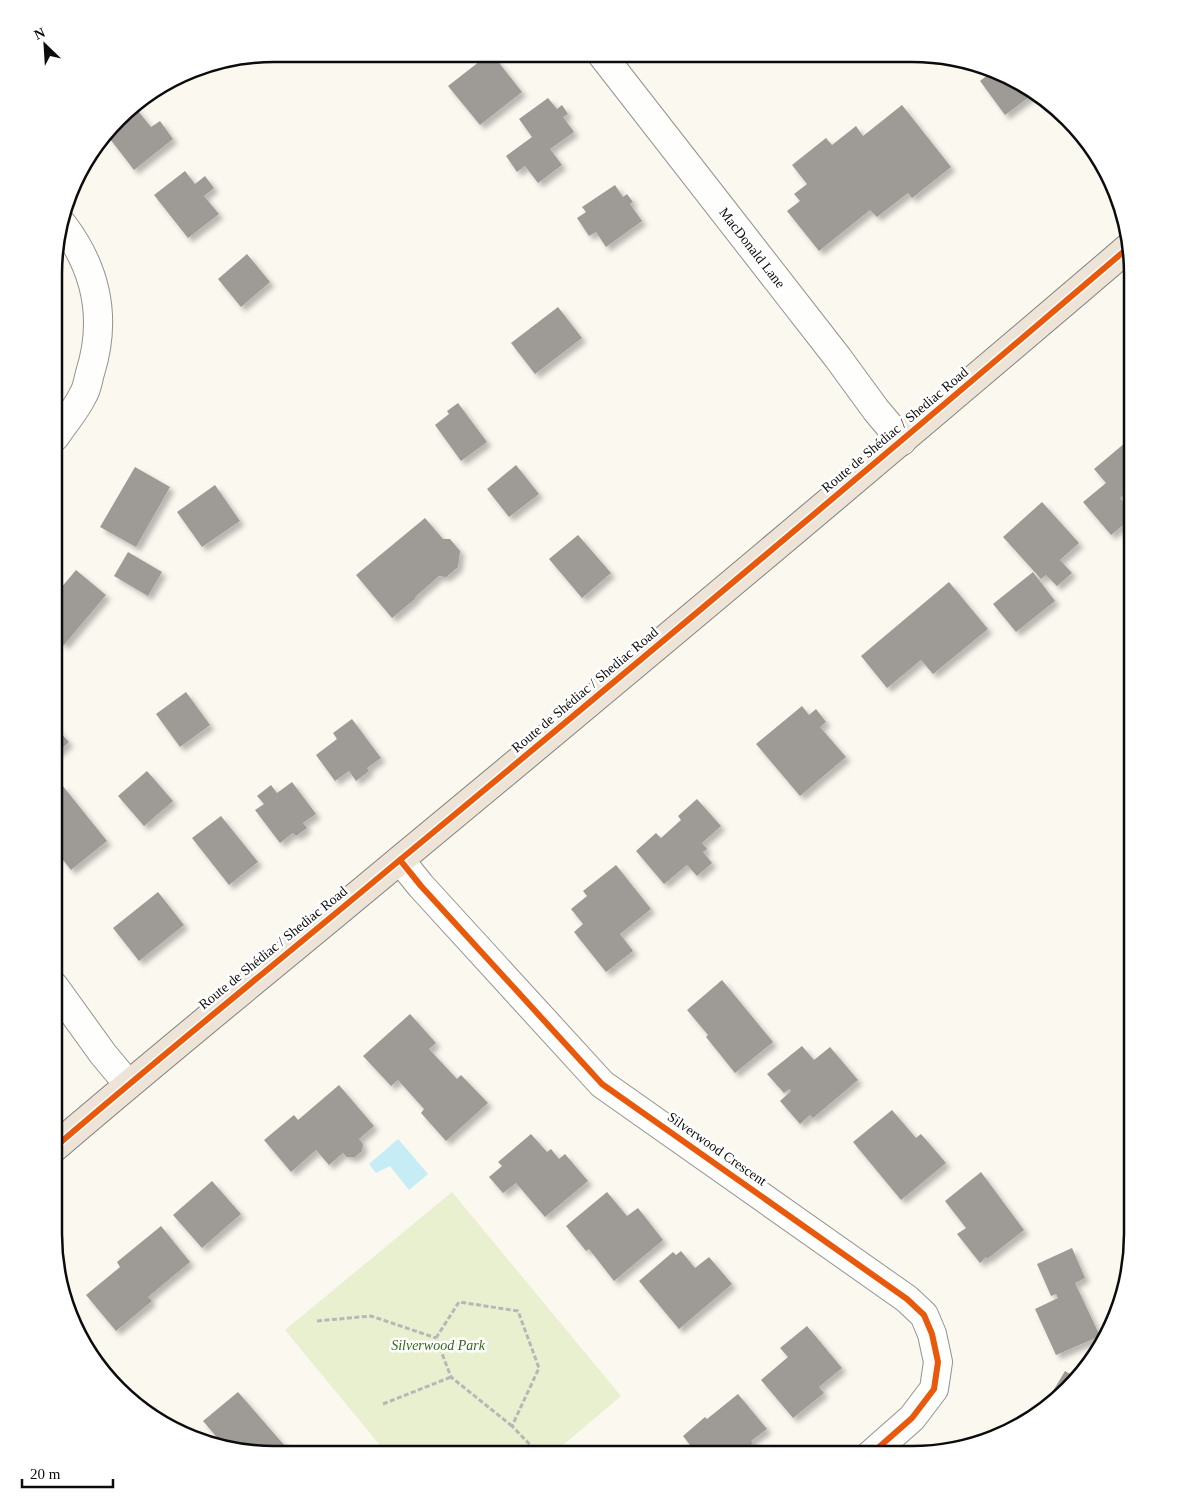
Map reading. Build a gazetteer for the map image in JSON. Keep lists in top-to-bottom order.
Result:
{
  "streets": {
    "main road": ["Route de Shédiac / Shediac Road"],
    "street": ["MacDonald Lane", "Silverwood Crescent"]
  },
  "crossings": [
    ["MacDonald Lane", "Route de Shédiac / Shediac Road"],
    ["Route de Shédiac / Shediac Road", "Silverwood Crescent"]
  ],
  "parks": ["Silverwood Park"],
  "scale_bar": "20 m",
  "north": "top left"
}
